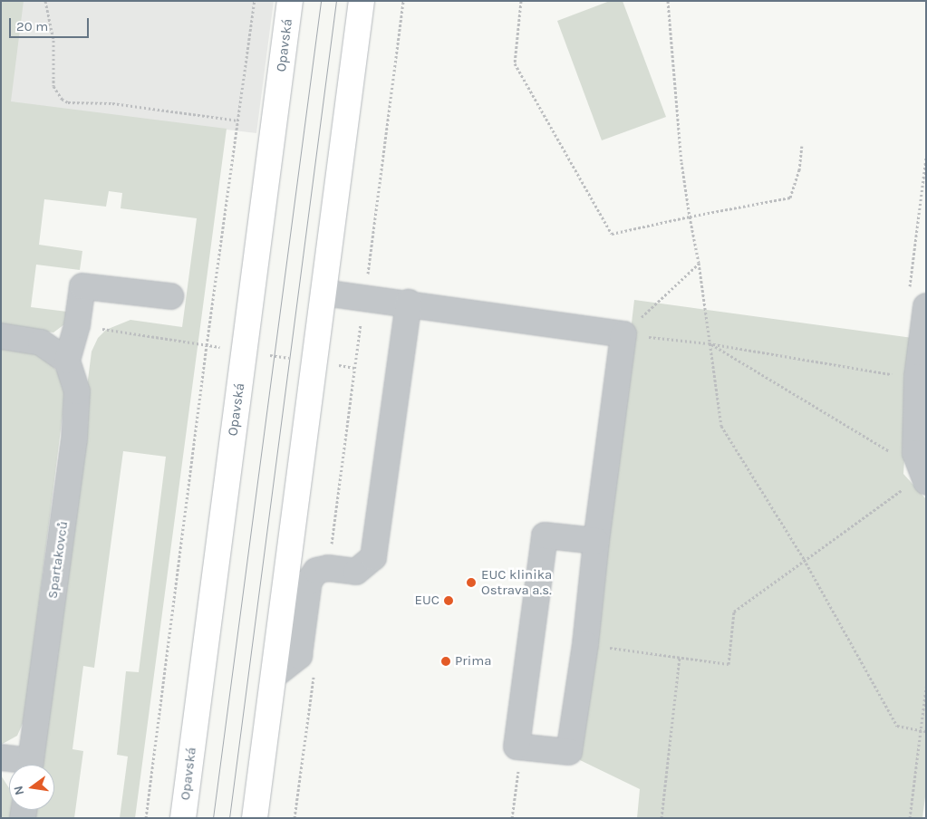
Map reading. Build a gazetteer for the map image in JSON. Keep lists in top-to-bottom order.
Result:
{
  "streets": {
    "main road": ["Opavská"],
    "street": ["Spartakovců"]
  },
  "places": ["EUC klinika Ostrava a.s.", "EUC", "Prima"],
  "scale_bar": "20 m",
  "north": "left"
}
